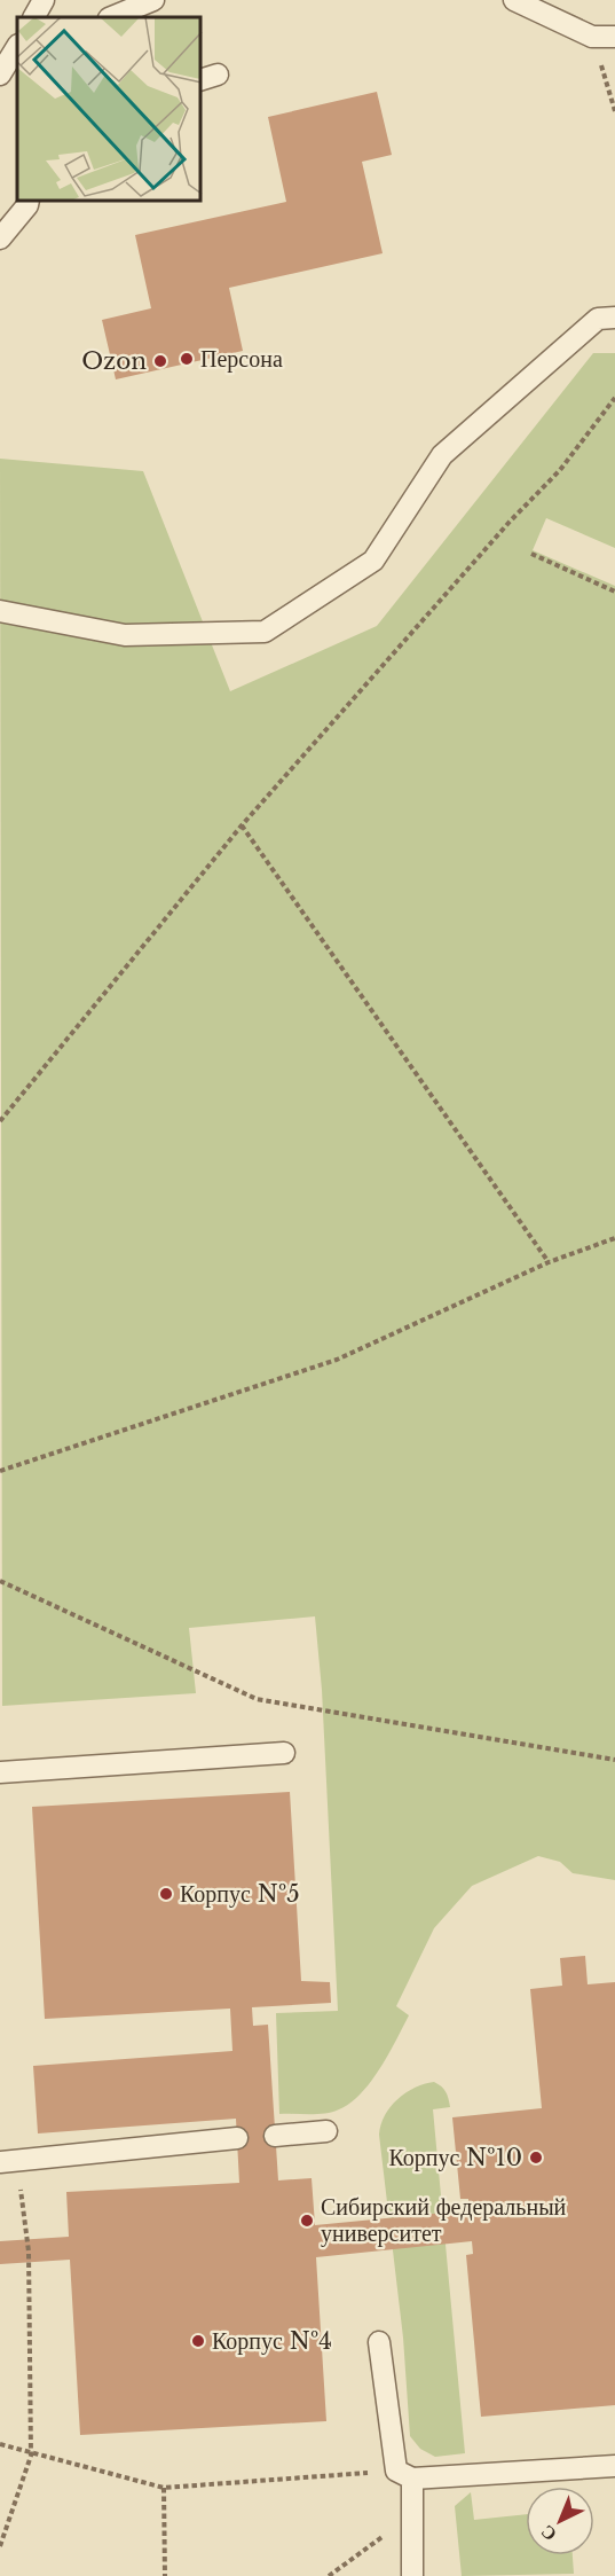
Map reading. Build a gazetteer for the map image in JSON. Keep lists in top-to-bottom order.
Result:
{
  "places": [
    "Персона",
    "Ozon",
    "Корпус №5",
    "Корпус №10",
    "Сибирский федеральный университет",
    "Корпус №4"
  ],
  "north": "bottom left"
}
